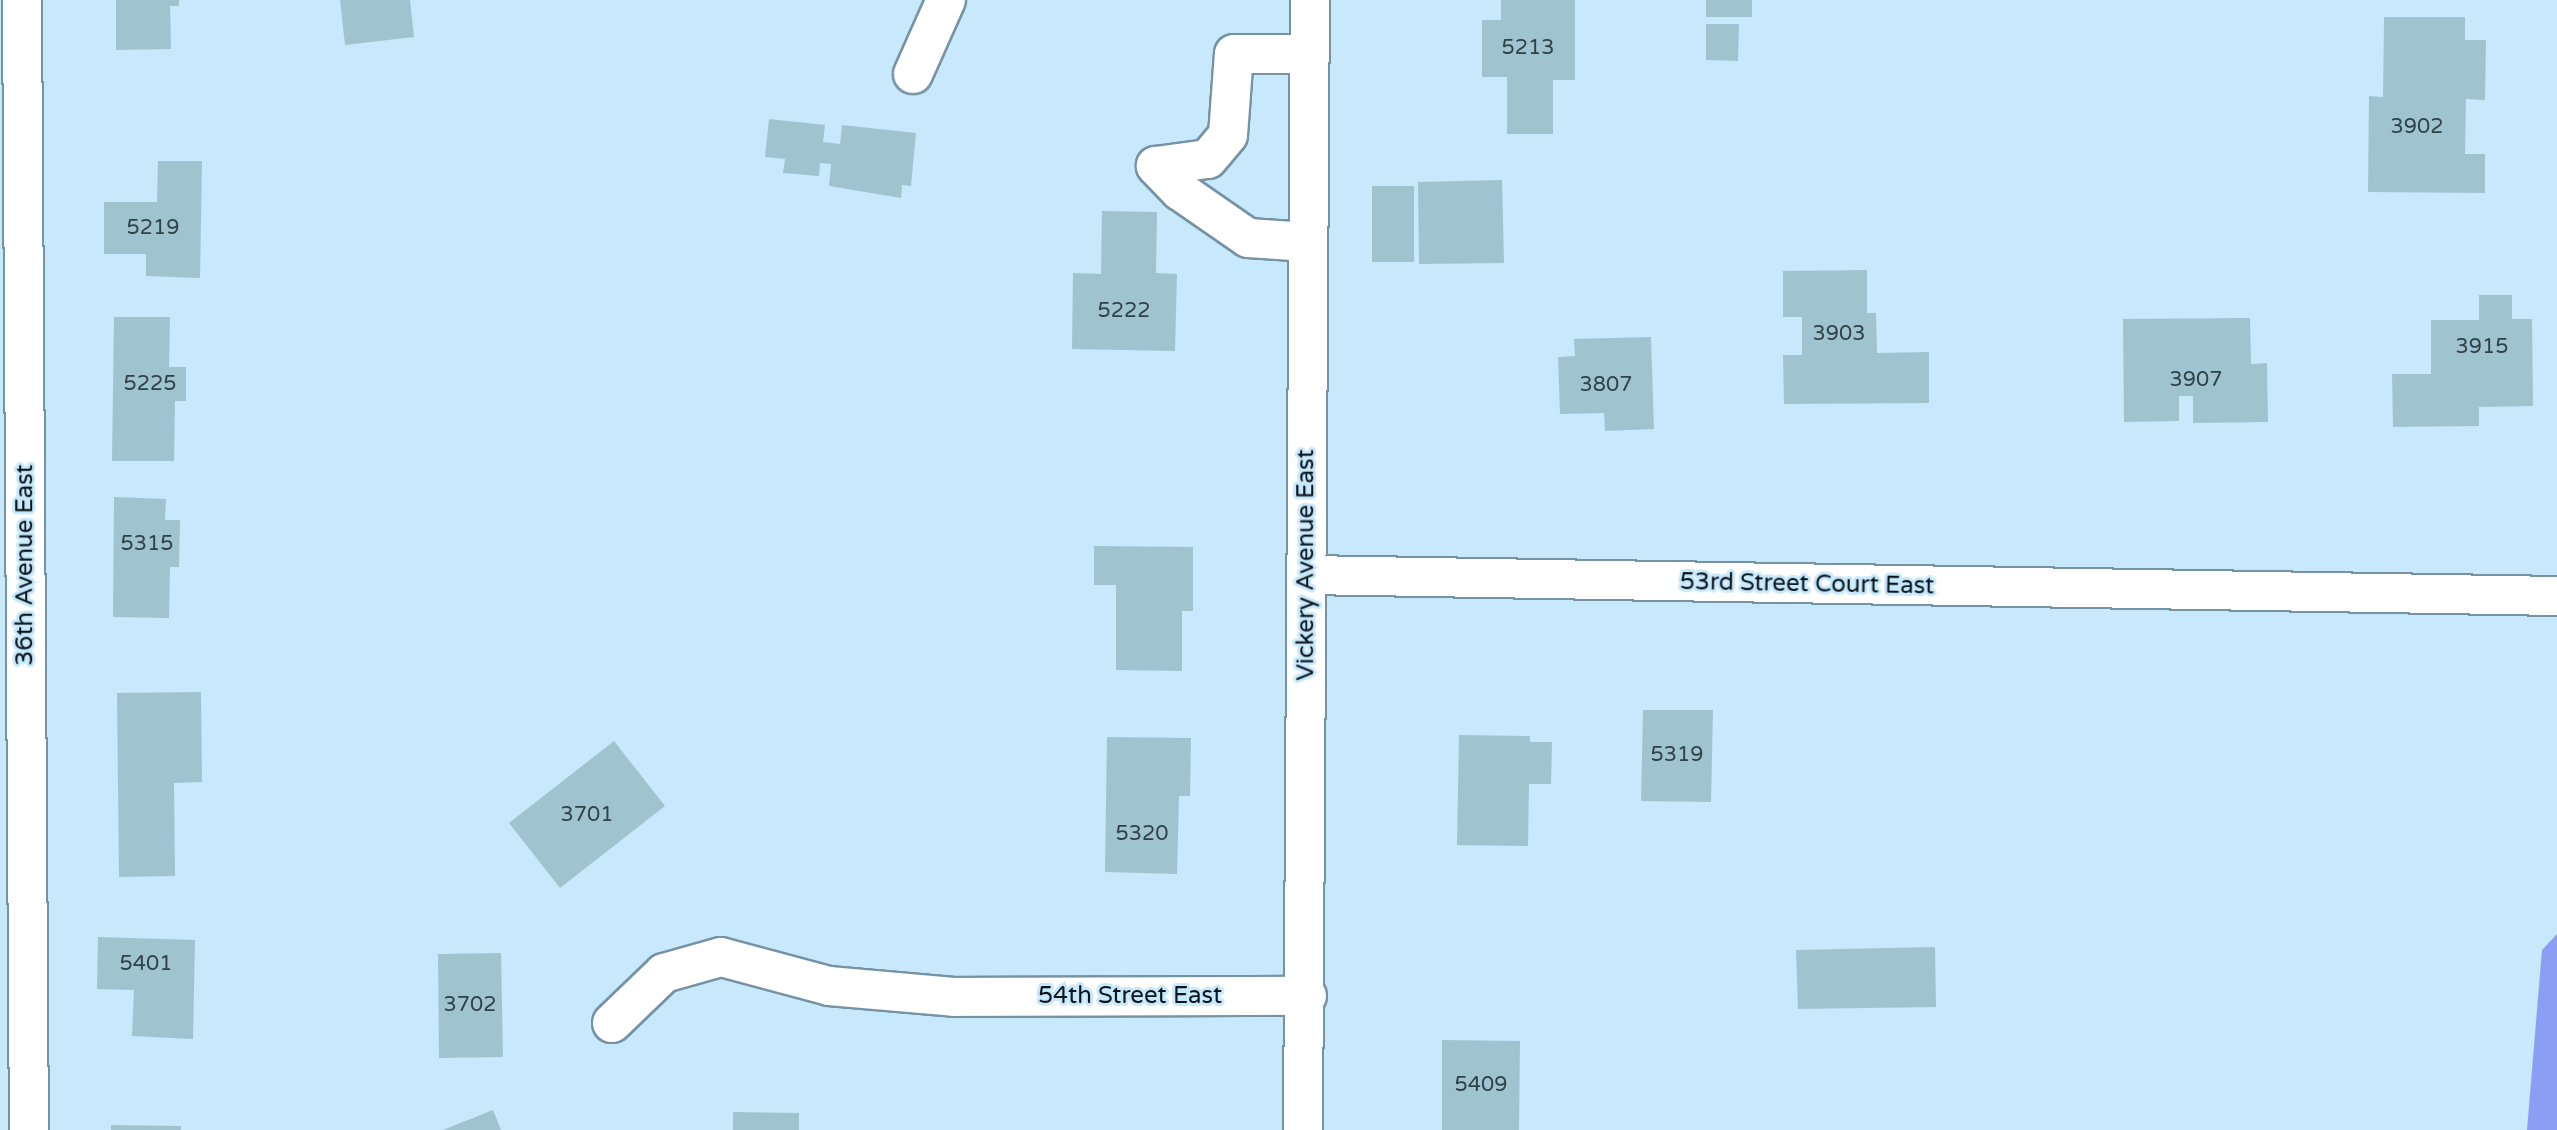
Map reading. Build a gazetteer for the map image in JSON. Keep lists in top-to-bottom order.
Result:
{
  "streets": {
    "street": [
      "36th Avenue East",
      "Vickery Avenue East",
      "53rd Street Court East",
      "54th Street East"
    ]
  },
  "crossings": [
    ["Vickery Avenue East", "53rd Street Court East"],
    ["Vickery Avenue East", "54th Street East"]
  ],
  "house_numbers": [
    "5213",
    "3902",
    "5219",
    "5222",
    "3903",
    "3915",
    "3907",
    "5225",
    "3807",
    "5315",
    "5319",
    "3701",
    "5320",
    "5401",
    "3702",
    "5409"
  ]
}
